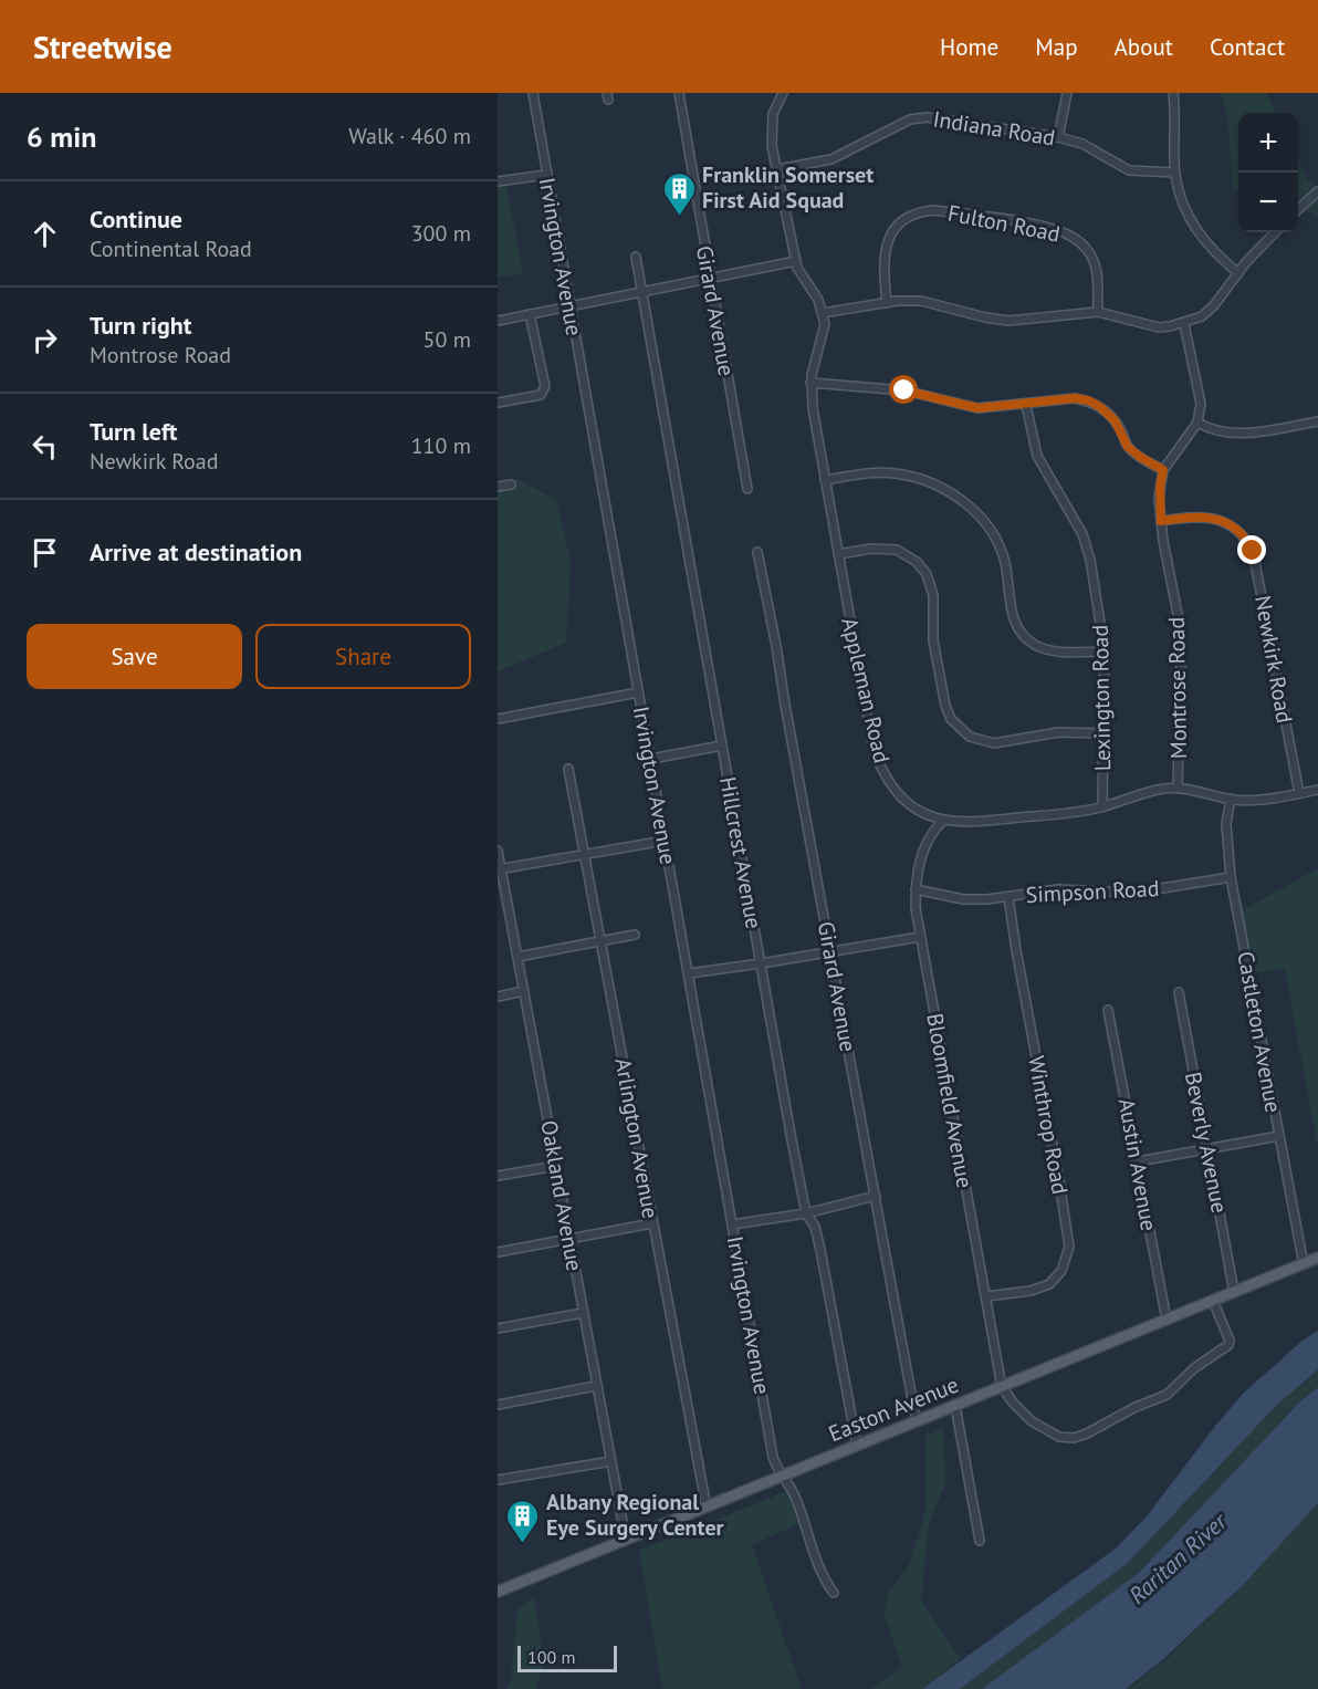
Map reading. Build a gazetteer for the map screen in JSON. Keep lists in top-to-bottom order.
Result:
{
  "streets": {
    "main road": ["Easton Avenue"],
    "street": [
      "Indiana Road",
      "Fulton Road",
      "Irvington Avenue",
      "Girard Avenue",
      "Newkirk Road",
      "Montrose Road",
      "Appleman Road",
      "Lexington Road",
      "Hillcrest Avenue",
      "Simpson Road",
      "Castleton Avenue",
      "Bloomfield Avenue",
      "Winthrop Road",
      "Arlington Avenue",
      "Beverly Avenue",
      "Austin Avenue",
      "Oakland Avenue"
    ]
  },
  "crossings": [
    ["Irvington Avenue", "Easton Avenue"],
    ["Girard Avenue", "Easton Avenue"],
    ["Newkirk Road", "Montrose Road"],
    ["Newkirk Road", "Appleman Road"],
    ["Montrose Road", "Appleman Road"],
    ["Appleman Road", "Lexington Road"],
    ["Appleman Road", "Castleton Avenue"],
    ["Appleman Road", "Bloomfield Avenue"],
    ["Hillcrest Avenue", "Easton Avenue"],
    ["Simpson Road", "Castleton Avenue"],
    ["Simpson Road", "Bloomfield Avenue"],
    ["Simpson Road", "Winthrop Road"],
    ["Castleton Avenue", "Easton Avenue"],
    ["Bloomfield Avenue", "Winthrop Road"],
    ["Bloomfield Avenue", "Easton Avenue"],
    ["Arlington Avenue", "Easton Avenue"],
    ["Beverly Avenue", "Easton Avenue"],
    ["Austin Avenue", "Easton Avenue"],
    ["Oakland Avenue", "Easton Avenue"]
  ],
  "water": ["Raritan River"],
  "places": {
    "building": ["Franklin Somerset First Aid Squad", "Albany Regional Eye Surgery Center"]
  },
  "scale_bar": "100 m",
  "page": {
    "header": "Streetwise",
    "nav": [
      "Home",
      "Map",
      "About",
      "Contact"
    ],
    "heading": ["6 min", "Walk · 460 m"],
    "map_buttons": ["+", "−"],
    "list": [
      ["Continue", "Continental Road", "300 m"],
      ["Turn right", "Montrose Road", "50 m"],
      ["Turn left", "Newkirk Road", "110 m"],
      "Arrive at destination"
    ],
    "buttons": ["Save", "Share"],
    "scale": "100 m"
  }
}
